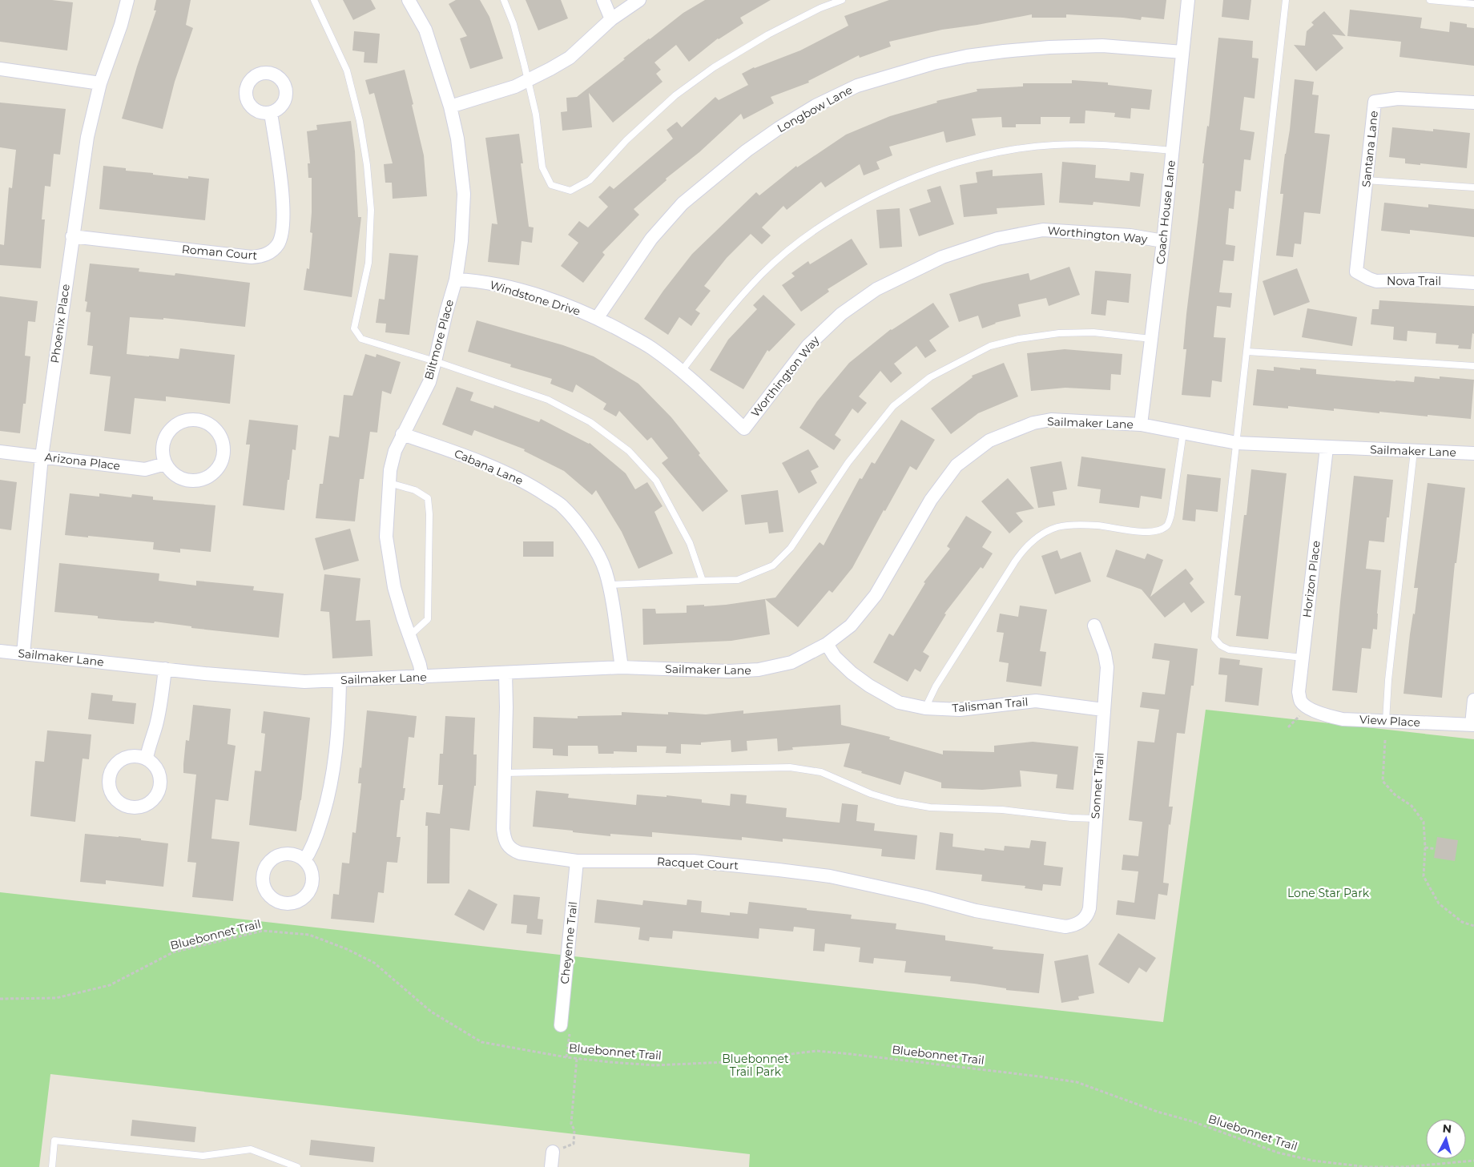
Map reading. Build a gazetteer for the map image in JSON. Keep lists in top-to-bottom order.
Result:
{
  "streets": {
    "street": [
      "Longbow Lane",
      "Santana Lane",
      "Coach House Lane",
      "Worthington Way",
      "Roman Court",
      "Nova Trail",
      "Windstone Drive",
      "Phoenix Place",
      "Biltmore Place",
      "Sailmaker Lane",
      "Arizona Place",
      "Cabana Lane",
      "Horizon Place",
      "Talisman Trail",
      "View Place",
      "Sonnet Trail",
      "Racquet Court",
      "Cheyenne Trail"
    ],
    "path": ["Bluebonnet Trail"]
  },
  "crossings": [
    ["Longbow Lane", "Coach House Lane"],
    ["Longbow Lane", "Windstone Drive"],
    ["Santana Lane", "Nova Trail"],
    ["Coach House Lane", "Worthington Way"],
    ["Coach House Lane", "Sailmaker Lane"],
    ["Worthington Way", "Windstone Drive"],
    ["Roman Court", "Phoenix Place"],
    ["Windstone Drive", "Biltmore Place"],
    ["Phoenix Place", "Sailmaker Lane"],
    ["Phoenix Place", "Arizona Place"],
    ["Biltmore Place", "Sailmaker Lane"],
    ["Biltmore Place", "Cabana Lane"],
    ["Sailmaker Lane", "Cabana Lane"],
    ["Sailmaker Lane", "Horizon Place"],
    ["Sailmaker Lane", "Talisman Trail"],
    ["Sailmaker Lane", "Racquet Court"],
    ["Horizon Place", "View Place"],
    ["Talisman Trail", "Sonnet Trail"],
    ["Sonnet Trail", "Racquet Court"],
    ["Racquet Court", "Cheyenne Trail"]
  ],
  "parks": ["Lone Star Park", "Bluebonnet Trail Park"],
  "north": "top"
}
